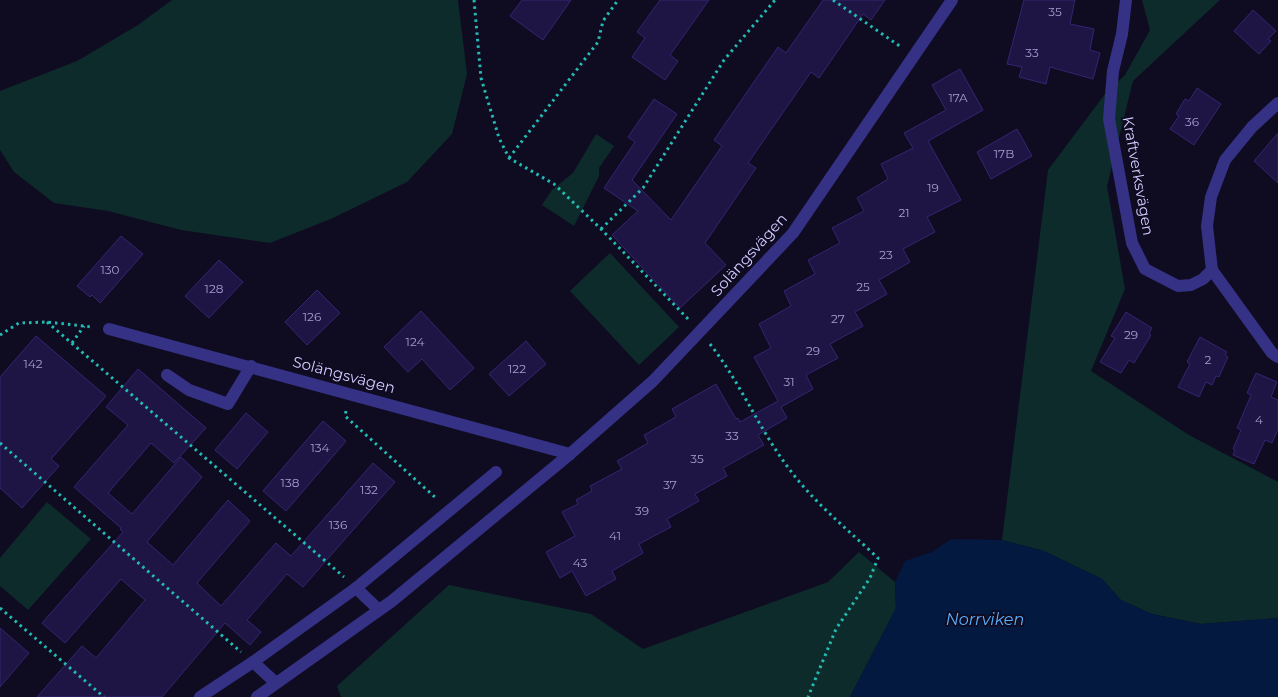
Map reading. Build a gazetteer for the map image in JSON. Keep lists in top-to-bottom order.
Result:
{
  "streets": {
    "street": ["Kraftverksvägen", "Solängsvägen"]
  },
  "water": ["Norrviken"],
  "house_numbers": [
    "35",
    "33",
    "17A",
    "36",
    "17B",
    "19",
    "21",
    "23",
    "130",
    "25",
    "128",
    "126",
    "27",
    "29",
    "124",
    "29",
    "2",
    "142",
    "122",
    "31",
    "4",
    "33",
    "134",
    "35",
    "138",
    "37",
    "132",
    "39",
    "136",
    "41",
    "43"
  ]
}
